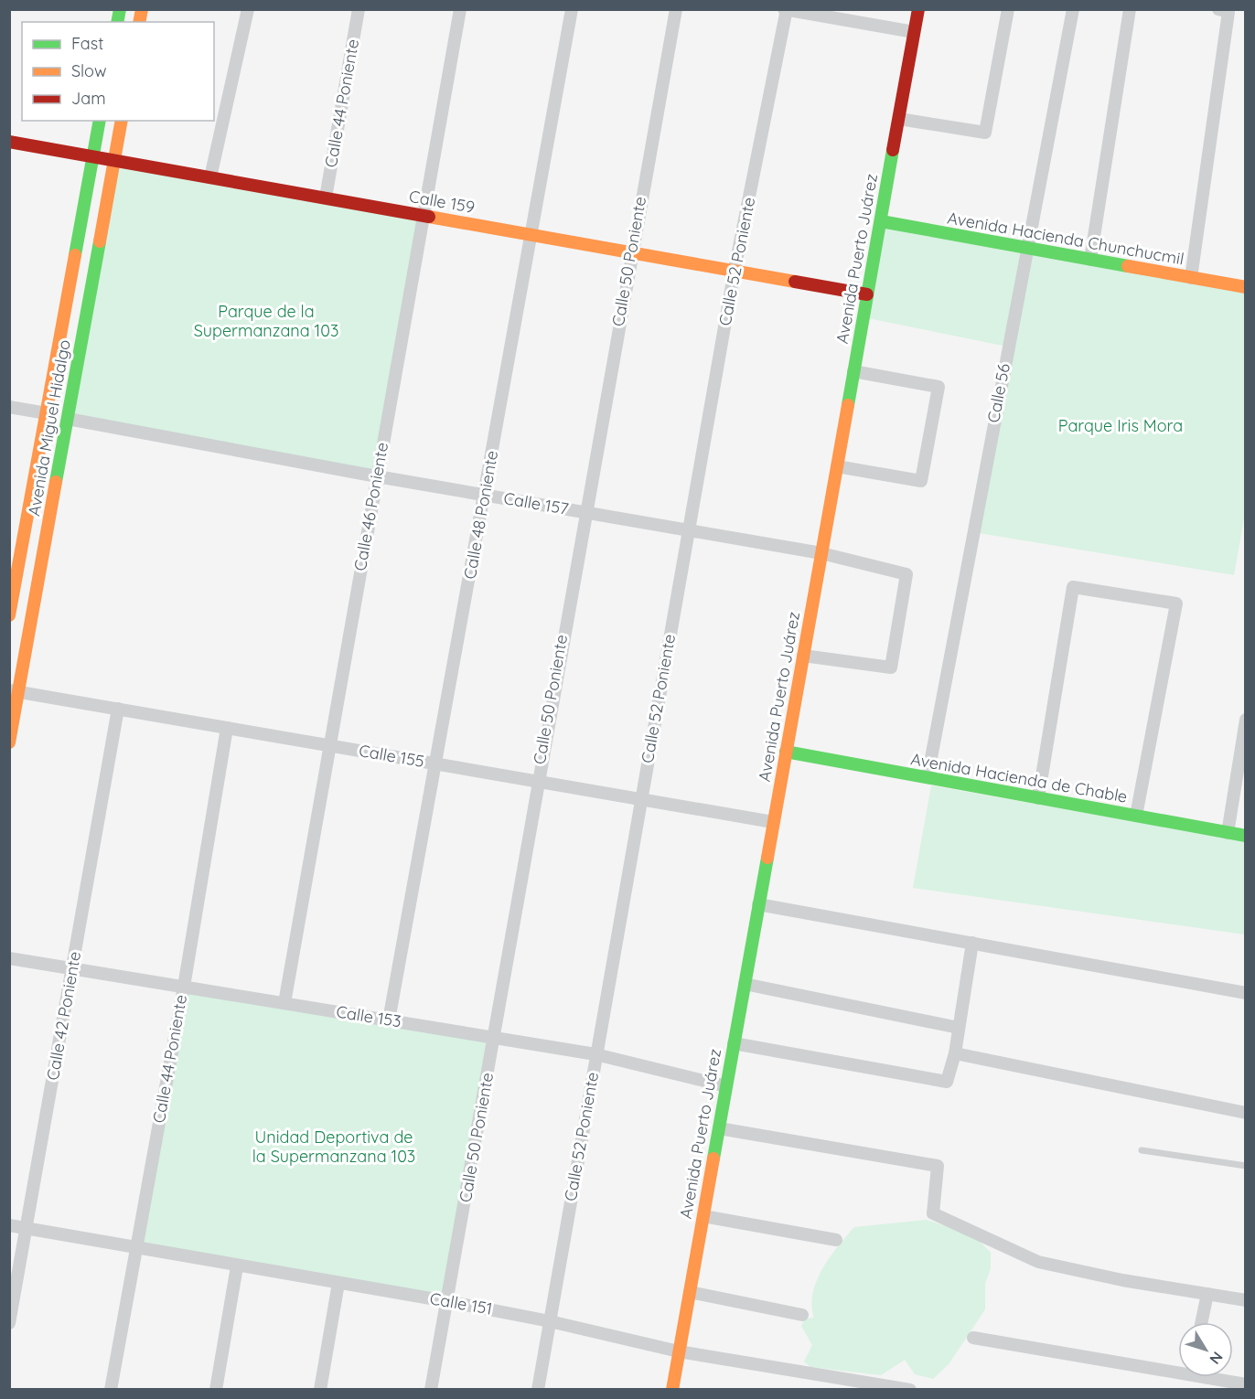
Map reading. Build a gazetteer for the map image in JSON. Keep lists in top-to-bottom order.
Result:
{
  "streets": {
    "street": [
      "Calle 44 Poniente",
      "Calle 159",
      "Avenida Hacienda Chunchucmil",
      "Avenida Puerto Juárez",
      "Calle 50 Poniente",
      "Calle 52 Poniente",
      "Calle 56",
      "Avenida Miguel Hidalgo",
      "Calle 157",
      "Calle 46 Poniente",
      "Calle 48 Poniente",
      "Calle 155",
      "Avenida Hacienda de Chable",
      "Calle 42 Poniente",
      "Calle 153",
      "Calle 151"
    ]
  },
  "crossings": [
    ["Calle 44 Poniente", "Calle 159"],
    ["Calle 44 Poniente", "Calle 155"],
    ["Calle 44 Poniente", "Calle 153"],
    ["Calle 44 Poniente", "Calle 151"],
    ["Calle 159", "Avenida Puerto Juárez"],
    ["Calle 159", "Calle 50 Poniente"],
    ["Calle 159", "Calle 52 Poniente"],
    ["Calle 159", "Avenida Miguel Hidalgo"],
    ["Calle 159", "Calle 46 Poniente"],
    ["Calle 159", "Calle 48 Poniente"],
    ["Avenida Hacienda Chunchucmil", "Avenida Puerto Juárez"],
    ["Avenida Hacienda Chunchucmil", "Calle 56"],
    ["Avenida Puerto Juárez", "Calle 157"],
    ["Avenida Puerto Juárez", "Calle 155"],
    ["Avenida Puerto Juárez", "Avenida Hacienda de Chable"],
    ["Avenida Puerto Juárez", "Calle 153"],
    ["Avenida Puerto Juárez", "Calle 151"],
    ["Calle 50 Poniente", "Calle 157"],
    ["Calle 50 Poniente", "Calle 155"],
    ["Calle 50 Poniente", "Calle 153"],
    ["Calle 50 Poniente", "Calle 151"],
    ["Calle 52 Poniente", "Calle 157"],
    ["Calle 52 Poniente", "Calle 155"],
    ["Calle 52 Poniente", "Calle 153"],
    ["Calle 52 Poniente", "Calle 151"],
    ["Calle 56", "Avenida Hacienda de Chable"],
    ["Avenida Miguel Hidalgo", "Calle 157"],
    ["Avenida Miguel Hidalgo", "Calle 155"],
    ["Calle 157", "Calle 46 Poniente"],
    ["Calle 157", "Calle 48 Poniente"],
    ["Calle 46 Poniente", "Calle 155"],
    ["Calle 46 Poniente", "Calle 153"],
    ["Calle 48 Poniente", "Calle 155"],
    ["Calle 48 Poniente", "Calle 153"],
    ["Calle 155", "Calle 42 Poniente"],
    ["Calle 42 Poniente", "Calle 153"],
    ["Calle 42 Poniente", "Calle 151"]
  ],
  "parks": ["Parque de la Supermanzana 103", "Parque Iris Mora", "Unidad Deportiva de la Supermanzana 103"],
  "legend": ["Fast", "Slow", "Jam"],
  "north": "bottom right"
}
